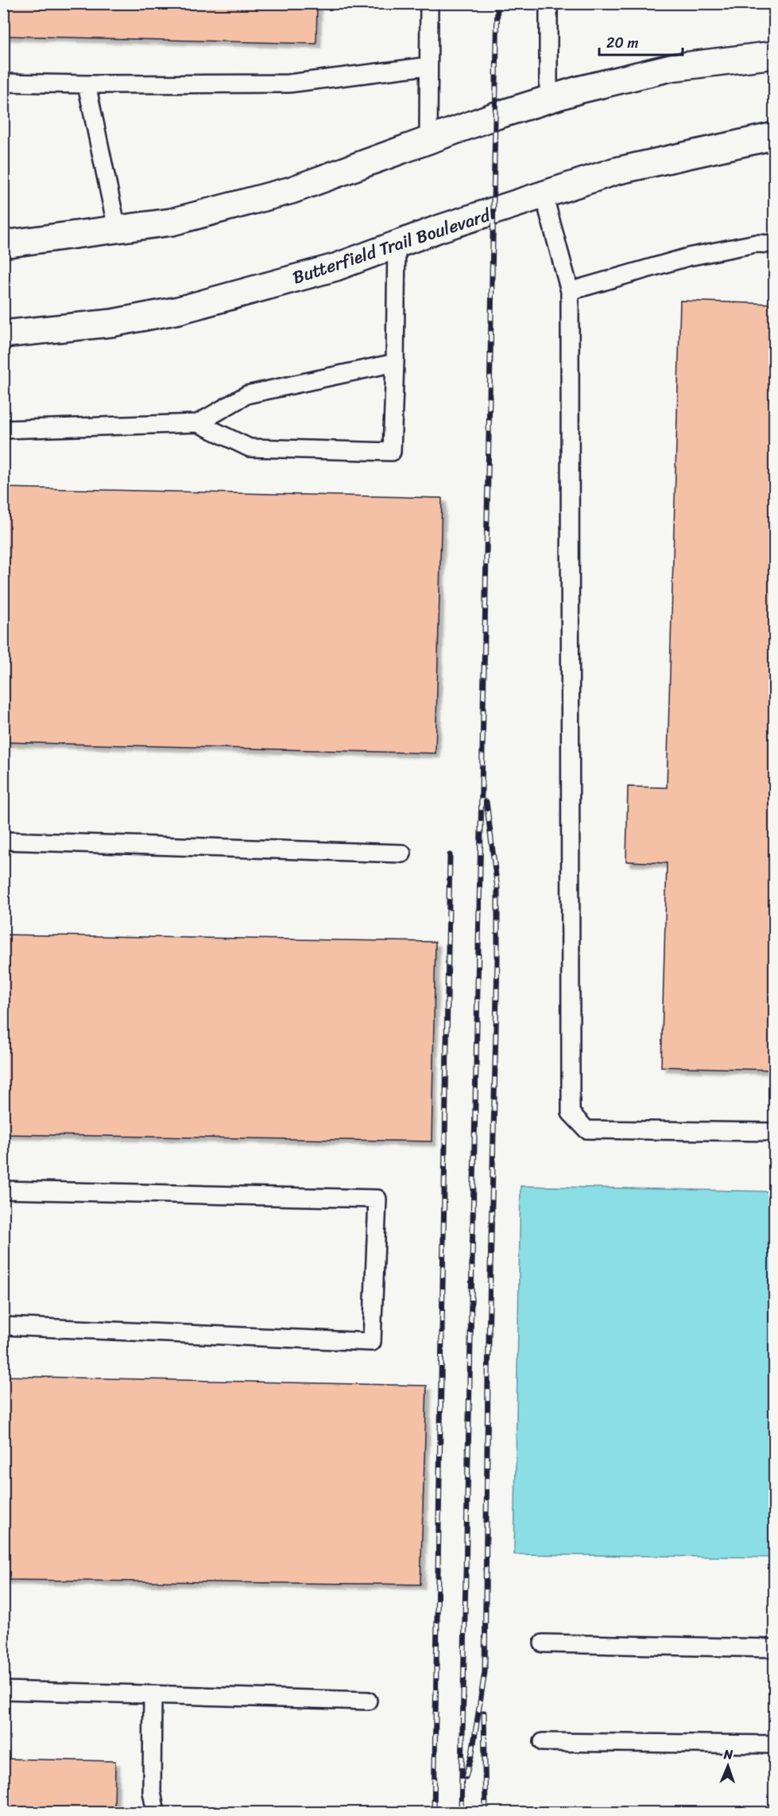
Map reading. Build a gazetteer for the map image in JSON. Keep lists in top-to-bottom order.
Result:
{
  "streets": {
    "street": ["Butterfield Trail Boulevard"]
  },
  "scale_bar": "20 m",
  "north": "top"
}
